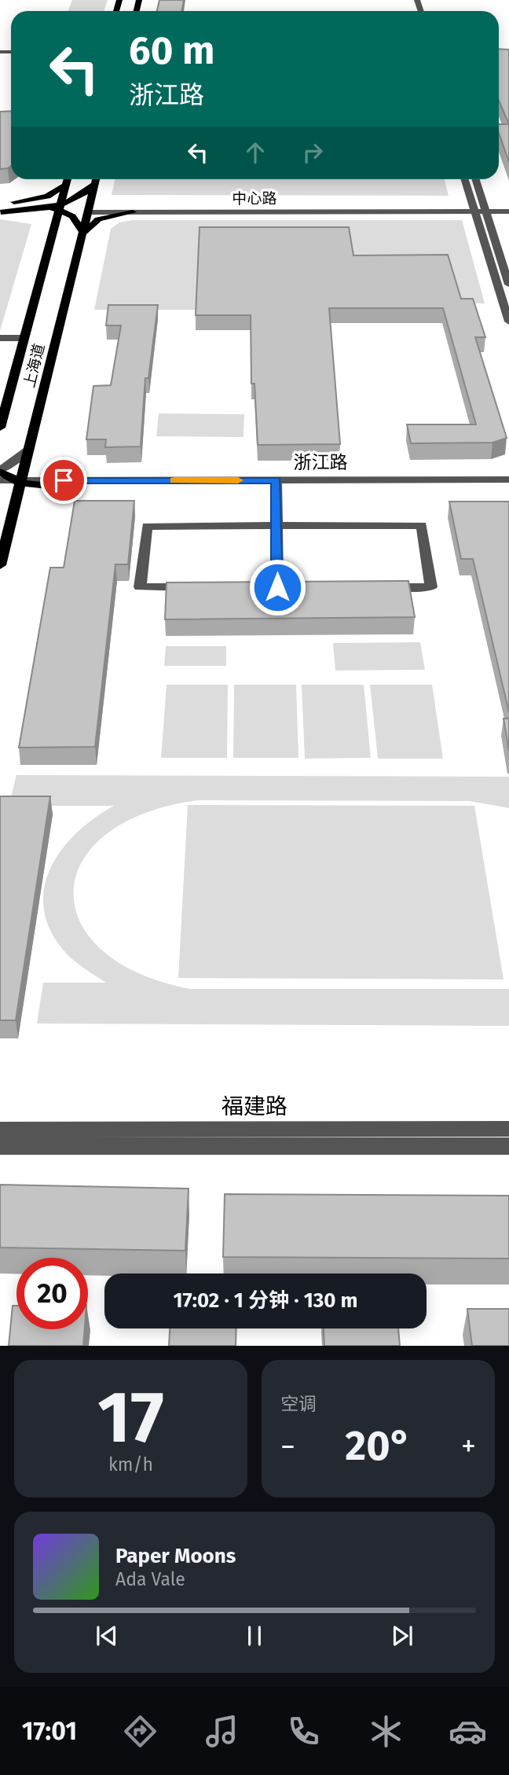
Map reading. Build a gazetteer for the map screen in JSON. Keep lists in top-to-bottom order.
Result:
{
  "streets": {
    "main road": ["中心路", "上海道"],
    "street": ["浙江路", "福建路"]
  },
  "crossings": [
    ["中心路", "上海道"],
    ["上海道", "浙江路"]
  ],
  "page": {
    "turn": ["60 m", "浙江路"],
    "limit": "20",
    "trip": "17:02 · 1 分钟 · 130 m",
    "tile": [
      ["17", "km/h"],
      "空调"
    ],
    "heat": ["−", "20°", "+"],
    "song": ["Paper Moons", "Ada Vale"],
    "tabs": "17:01"
  }
}
